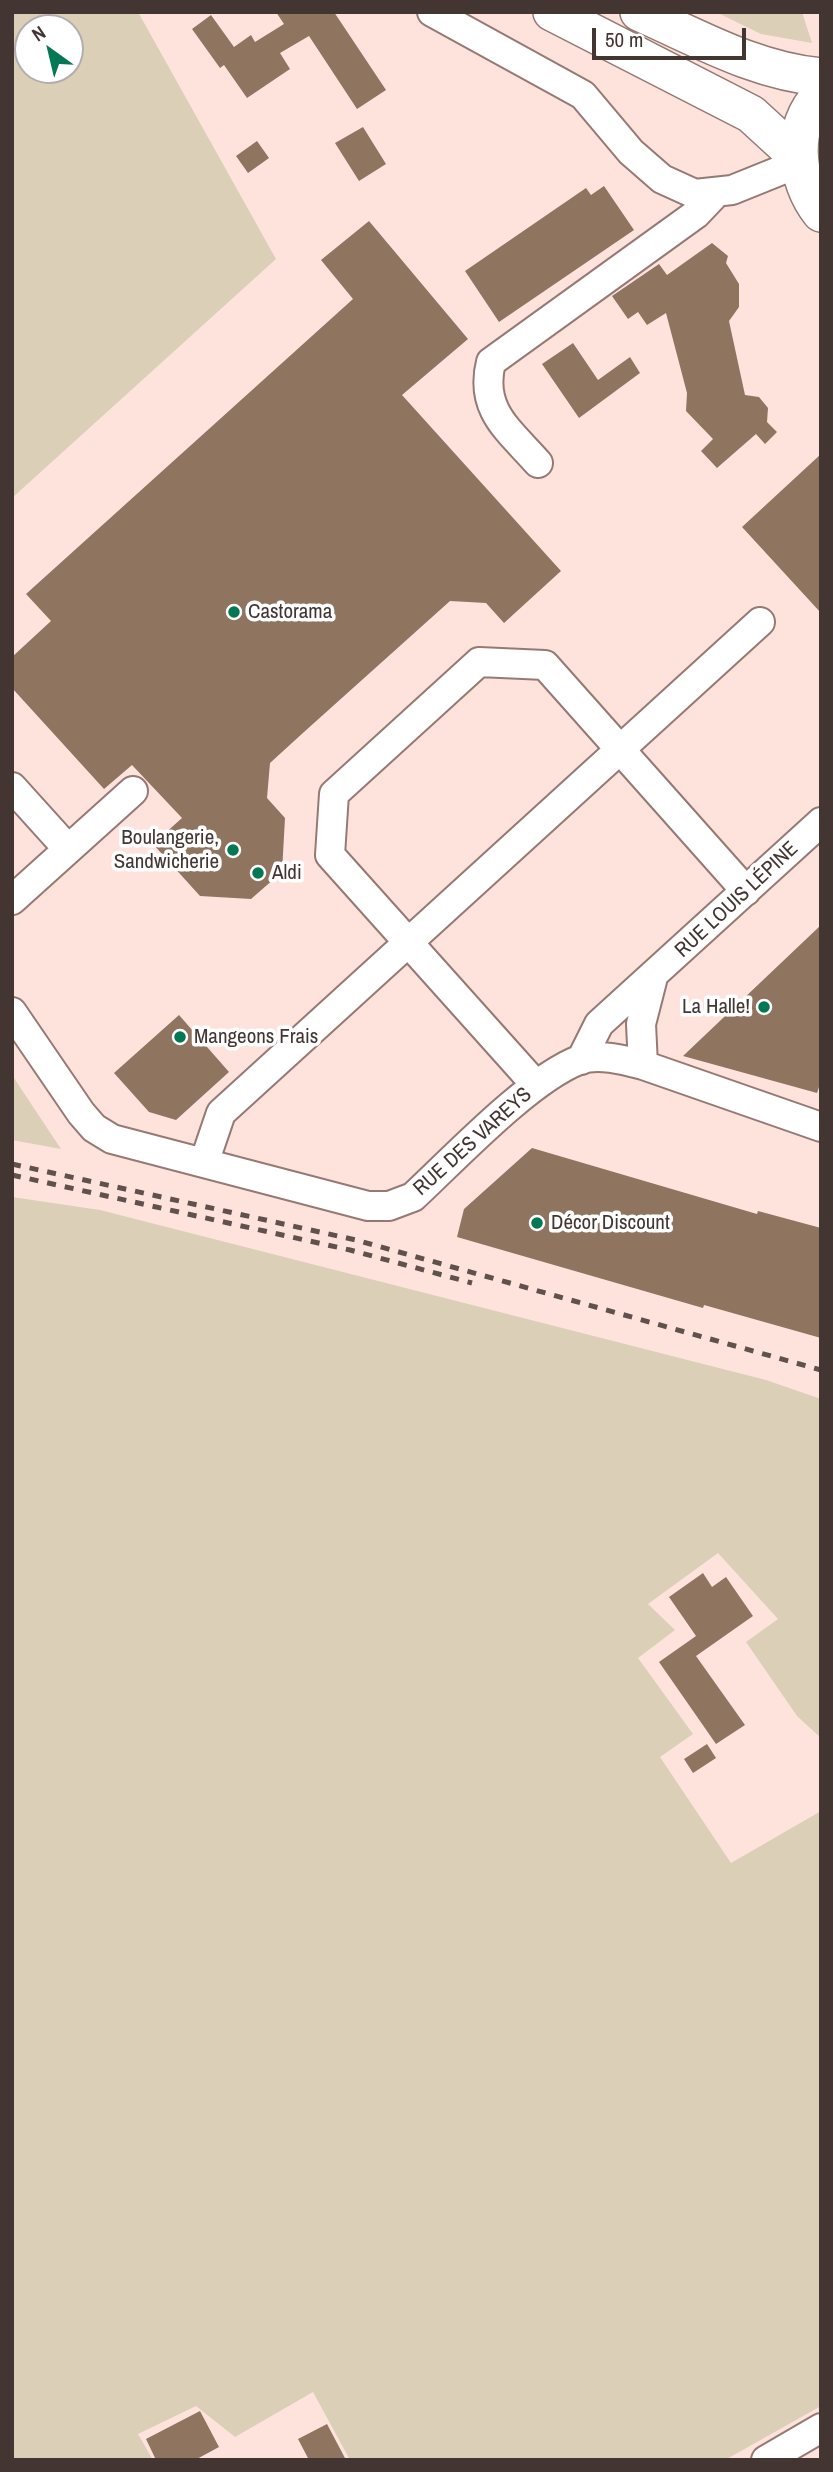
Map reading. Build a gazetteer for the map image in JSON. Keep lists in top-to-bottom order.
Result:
{
  "streets": {
    "street": ["RUE LOUIS LÉPINE", "RUE DES VAREYS"]
  },
  "crossings": [
    ["RUE LOUIS LÉPINE", "RUE DES VAREYS"]
  ],
  "places": [
    "Castorama",
    "Boulangerie, Sandwicherie",
    "Aldi",
    "La Halle!",
    "Mangeons Frais",
    "Décor Discount"
  ],
  "scale_bar": "50 m",
  "north": "top left"
}
